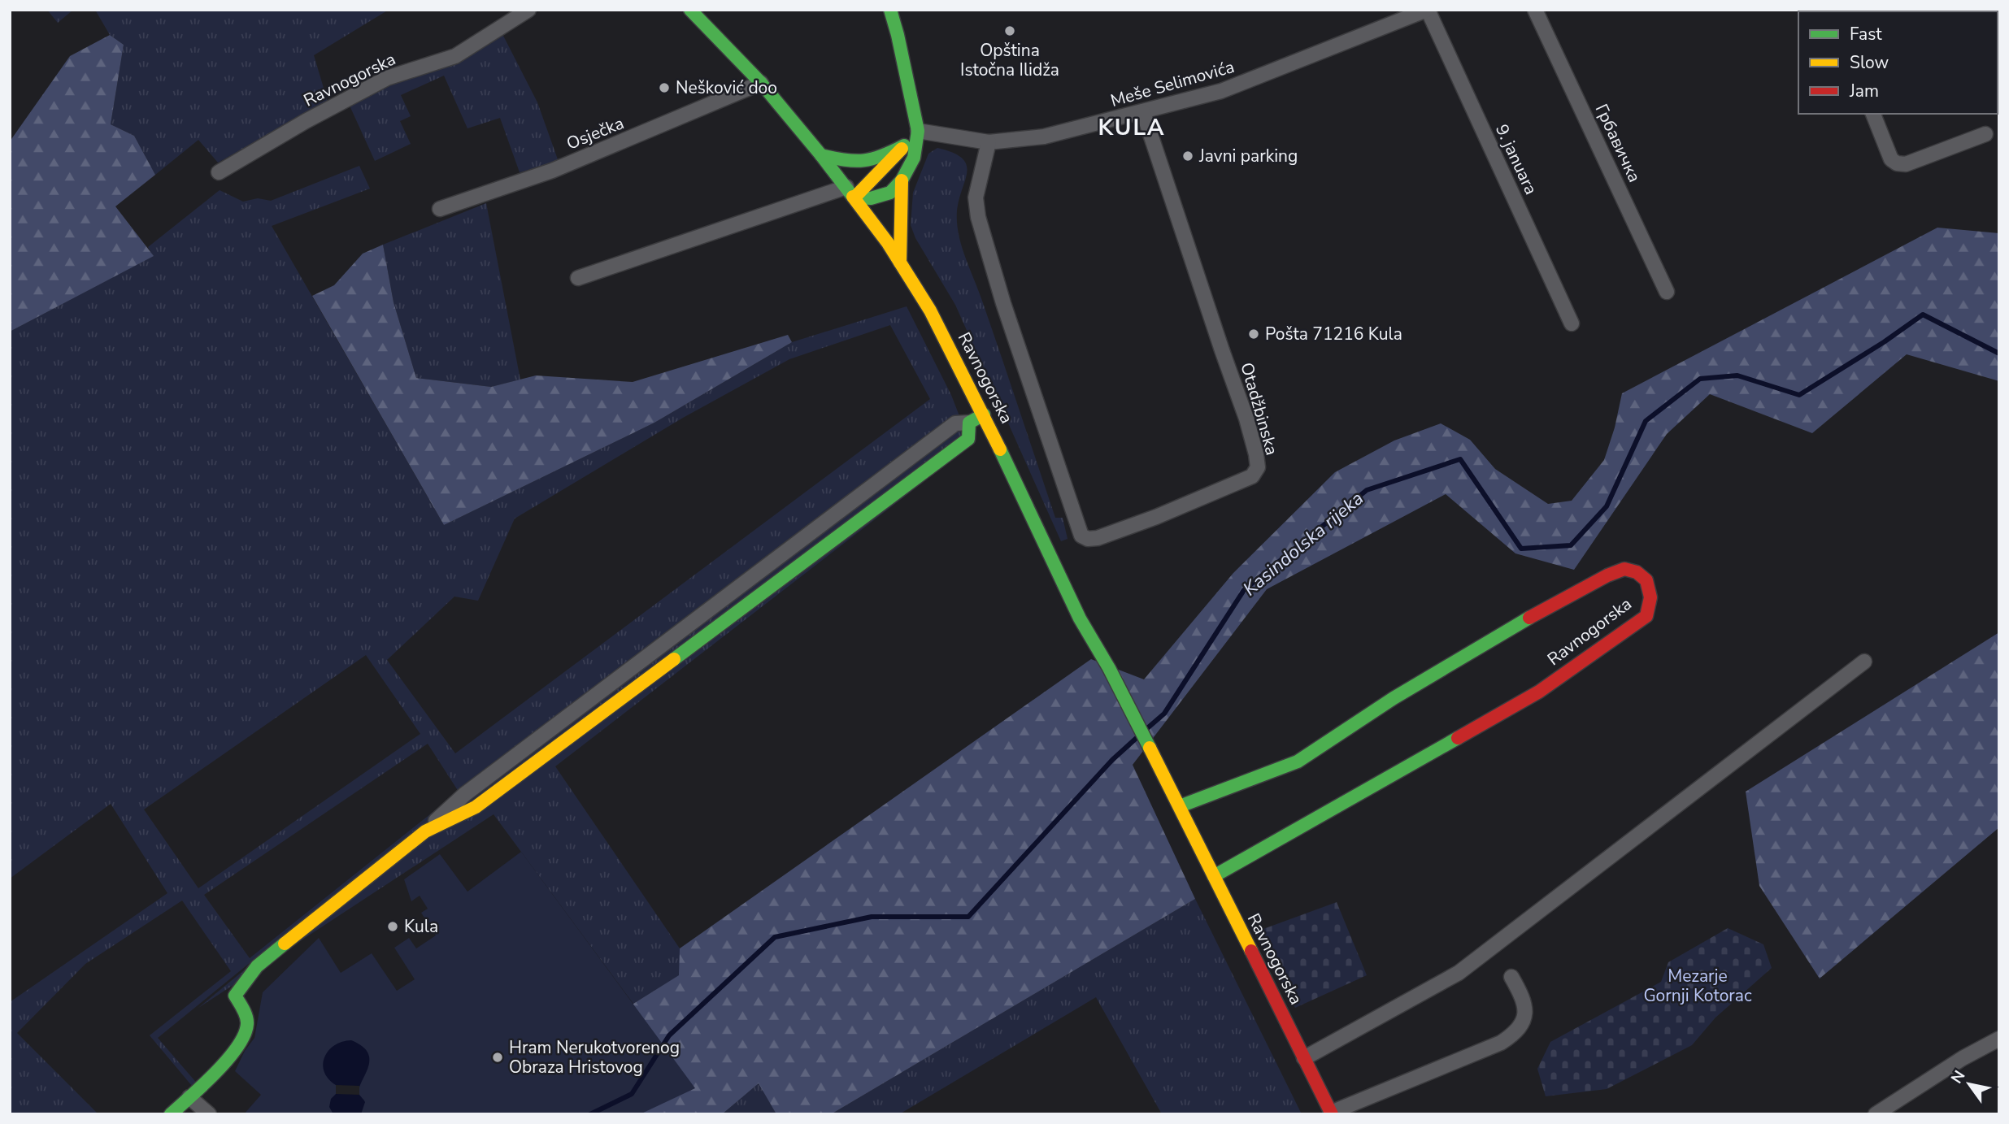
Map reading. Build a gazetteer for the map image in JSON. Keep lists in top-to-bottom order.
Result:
{
  "streets": {
    "street": [
      "Ravnogorska",
      "Meše Selimovića",
      "Osječka",
      "Грбавичка",
      "9. januara",
      "Otadžbinska"
    ]
  },
  "crossings": [
    ["Ravnogorska", "Meše Selimovića"],
    ["Ravnogorska", "Osječka"],
    ["Ravnogorska", "Otadžbinska"],
    ["Meše Selimovića", "9. januara"],
    ["Meše Selimovića", "Otadžbinska"]
  ],
  "districts": ["KULA"],
  "water": ["Kasindolska rijeka"],
  "parks": ["Mezarje Gornji Kotorac"],
  "places": [
    "Opština Istočna Ilidža",
    "Nešković doo",
    "Javni parking",
    "Pošta 71216 Kula",
    "Kula",
    "Hram Nerukotvorenog Obraza Hristovog"
  ],
  "legend": ["Fast", "Slow", "Jam"],
  "north": "top left"
}
